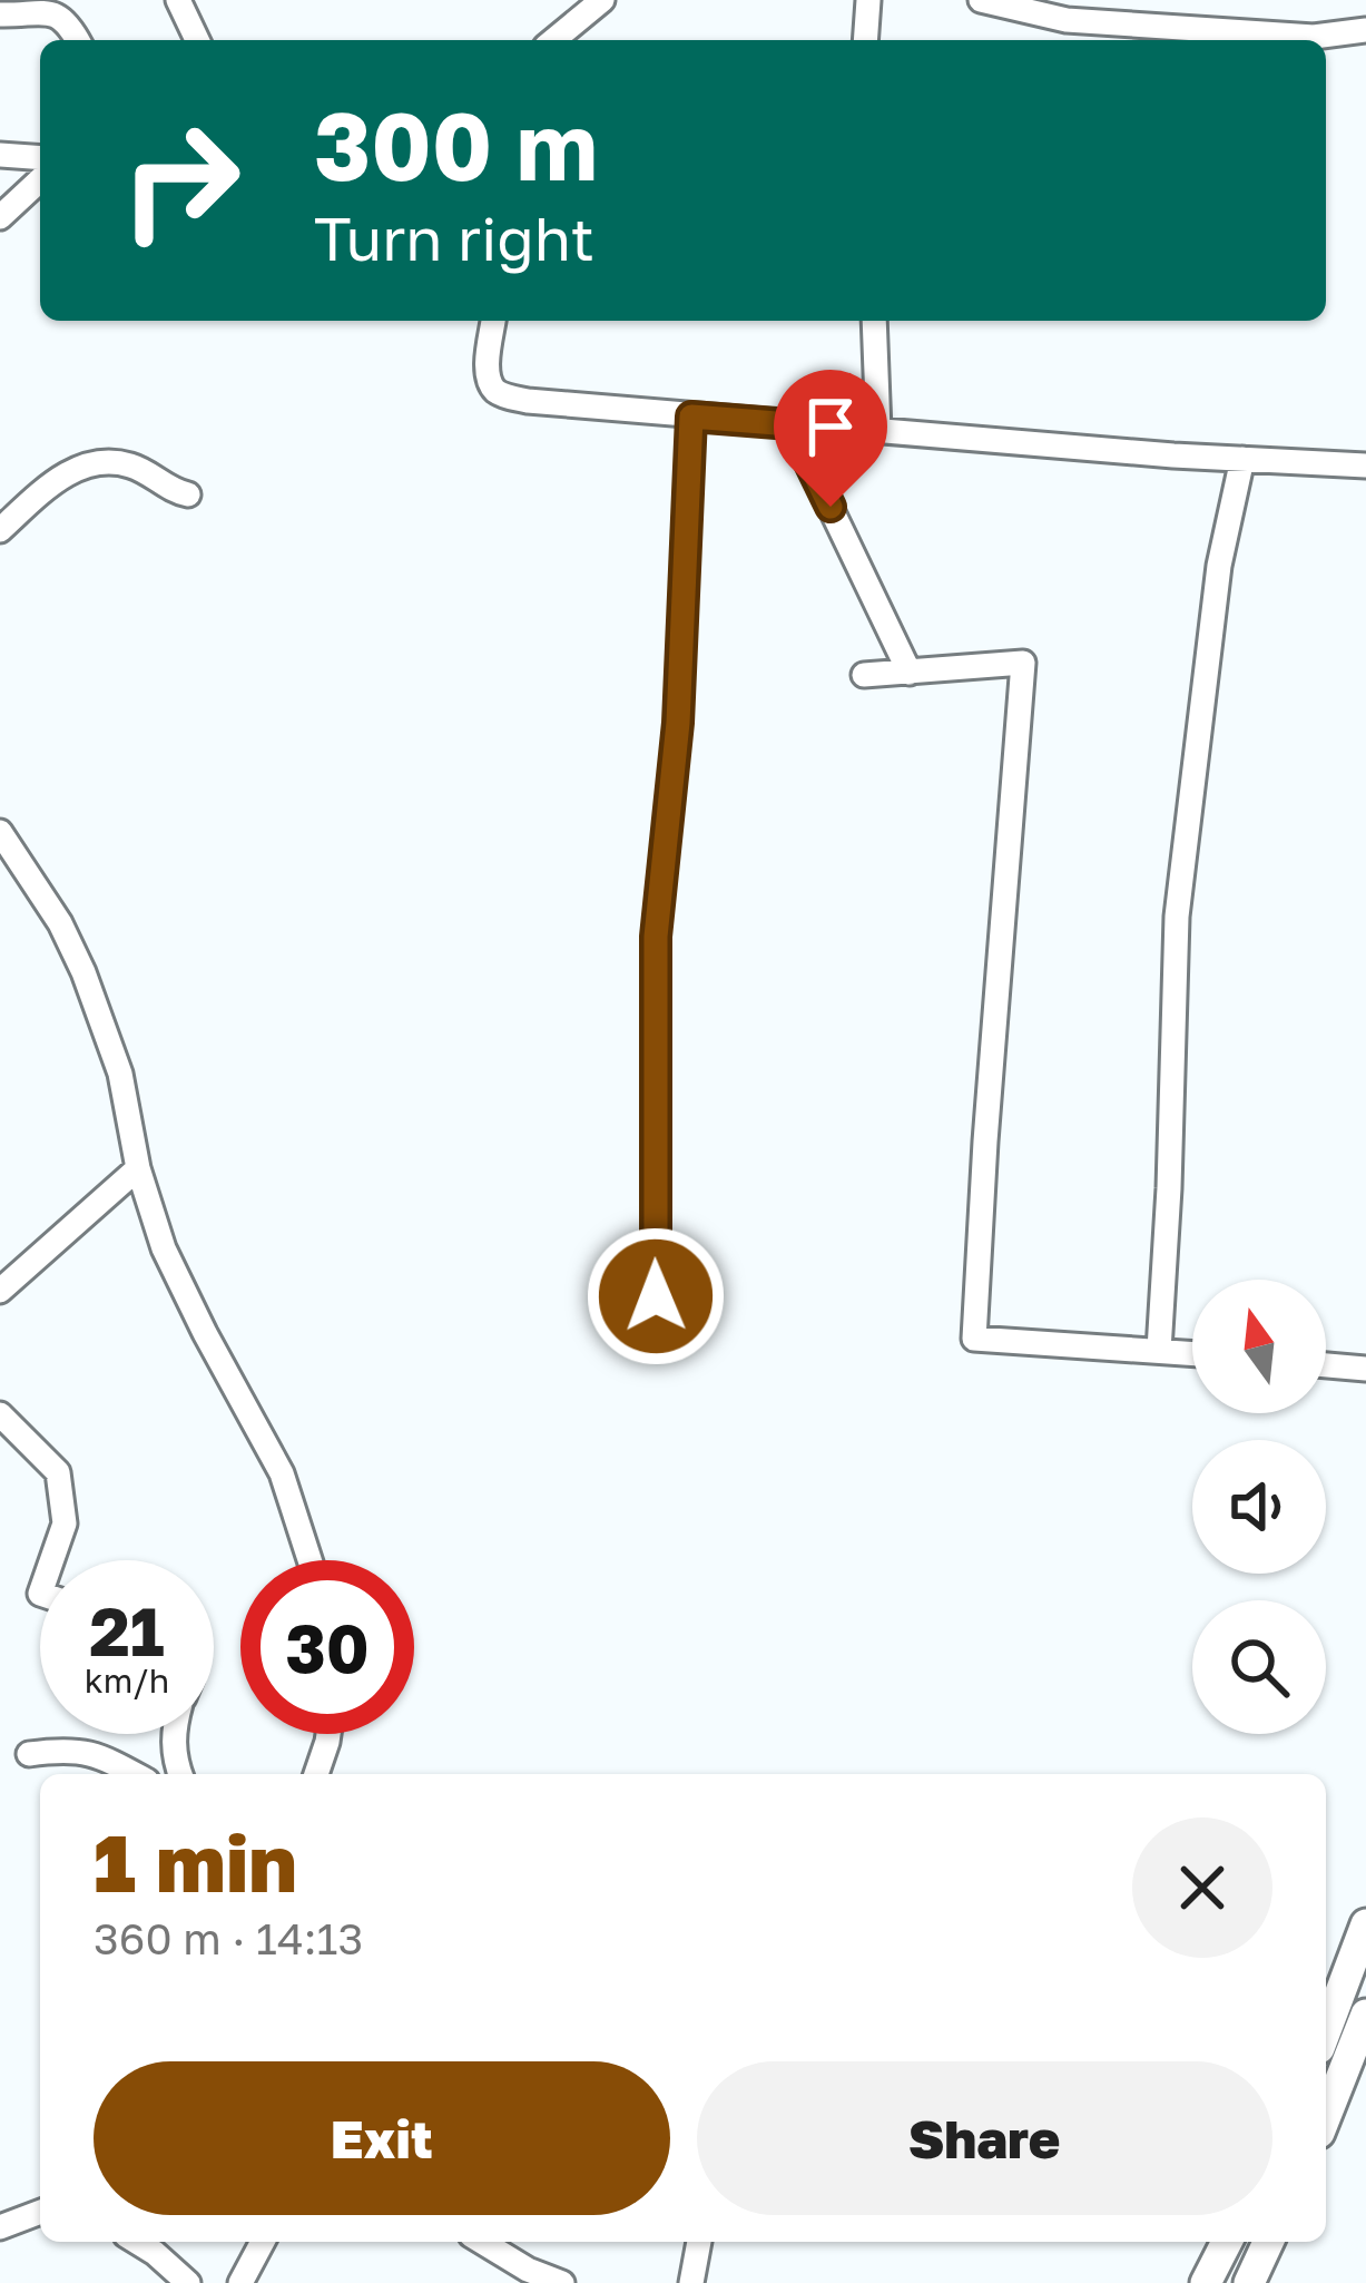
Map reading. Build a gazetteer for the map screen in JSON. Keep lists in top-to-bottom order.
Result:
{
  "north": "top",
  "page": {
    "turn": ["300 m", "Turn right"],
    "speed": "21 km/h",
    "limit": "30",
    "heading": ["1 min", "360 m · 14:13"],
    "buttons": ["Exit", "Share"]
  }
}
